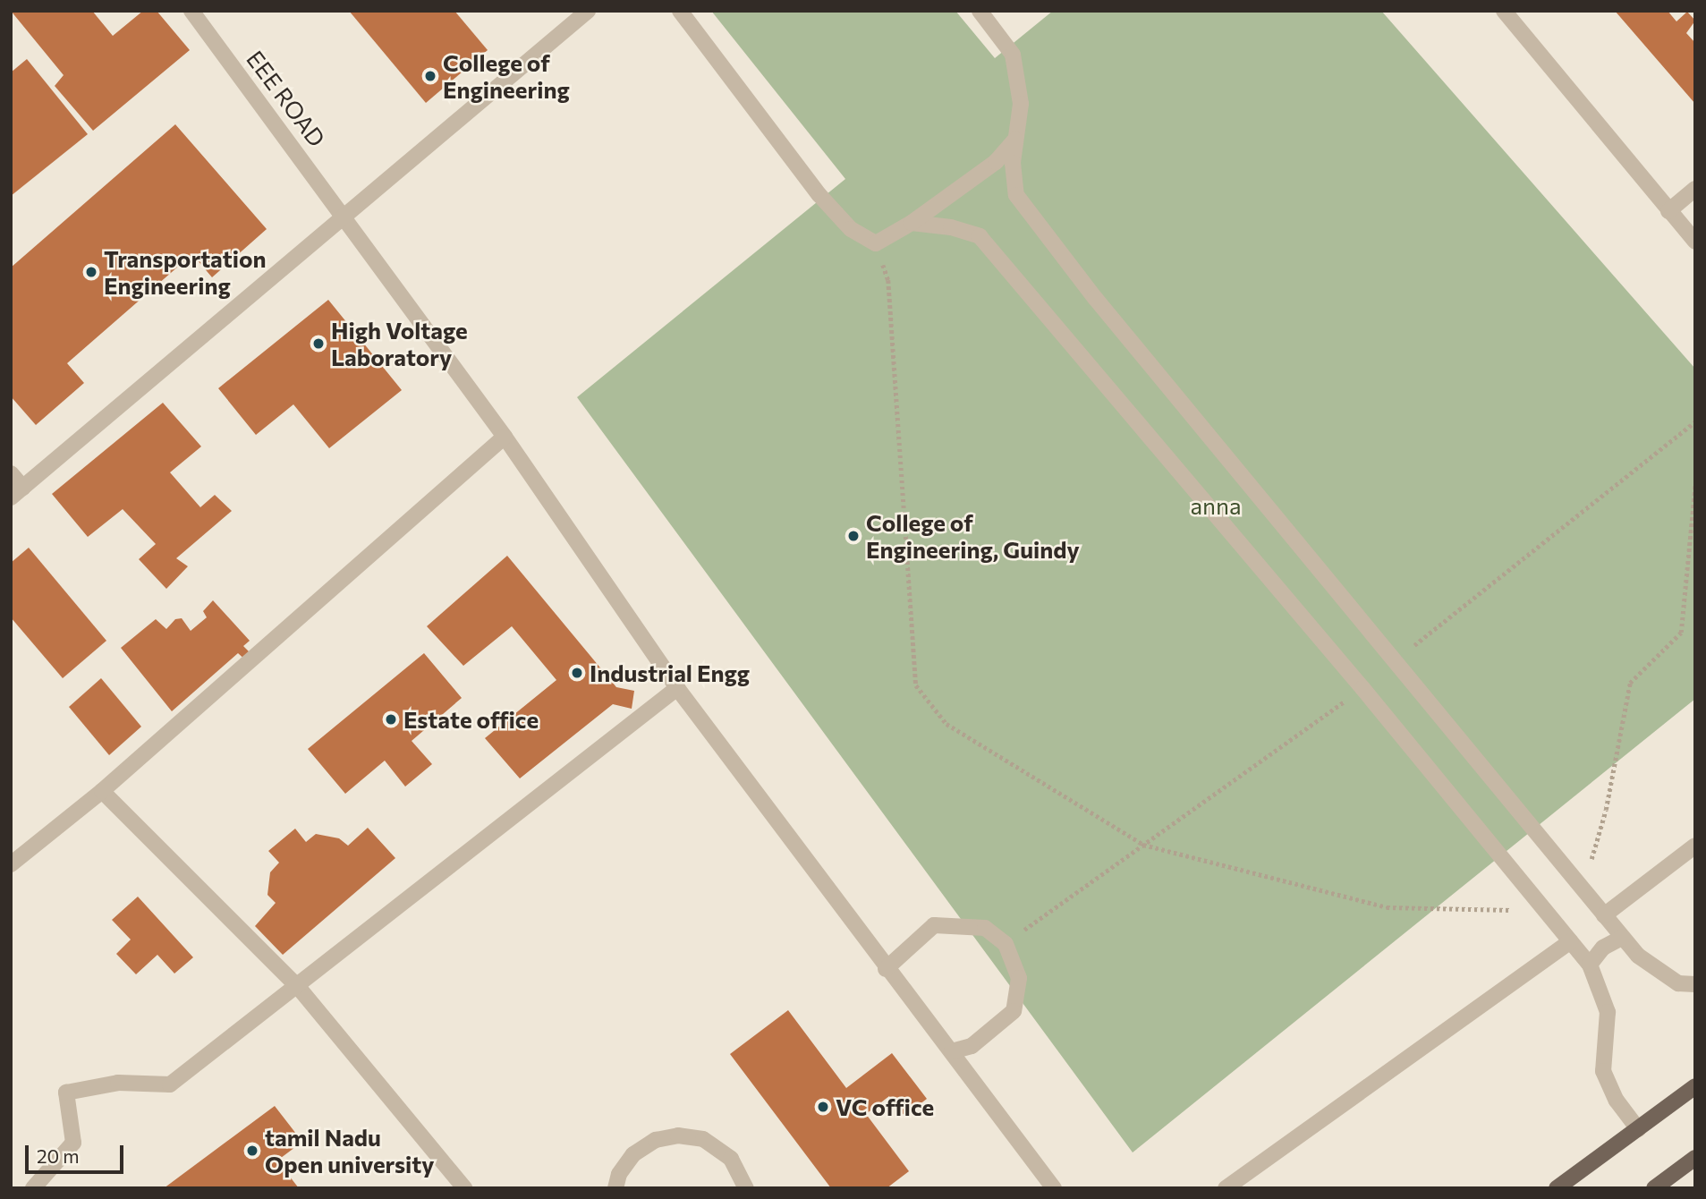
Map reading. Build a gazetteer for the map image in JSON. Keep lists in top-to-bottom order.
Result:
{
  "streets": {
    "lane": ["EEE ROAD"]
  },
  "parks": ["anna"],
  "places": [
    "College of Engineering",
    "Transportation Engineering",
    "High Voltage Laboratory",
    "College of Engineering, Guindy",
    "Industrial Engg",
    "Estate office",
    "VC office",
    "tamil Nadu Open university"
  ],
  "scale_bar": "20 m"
}
